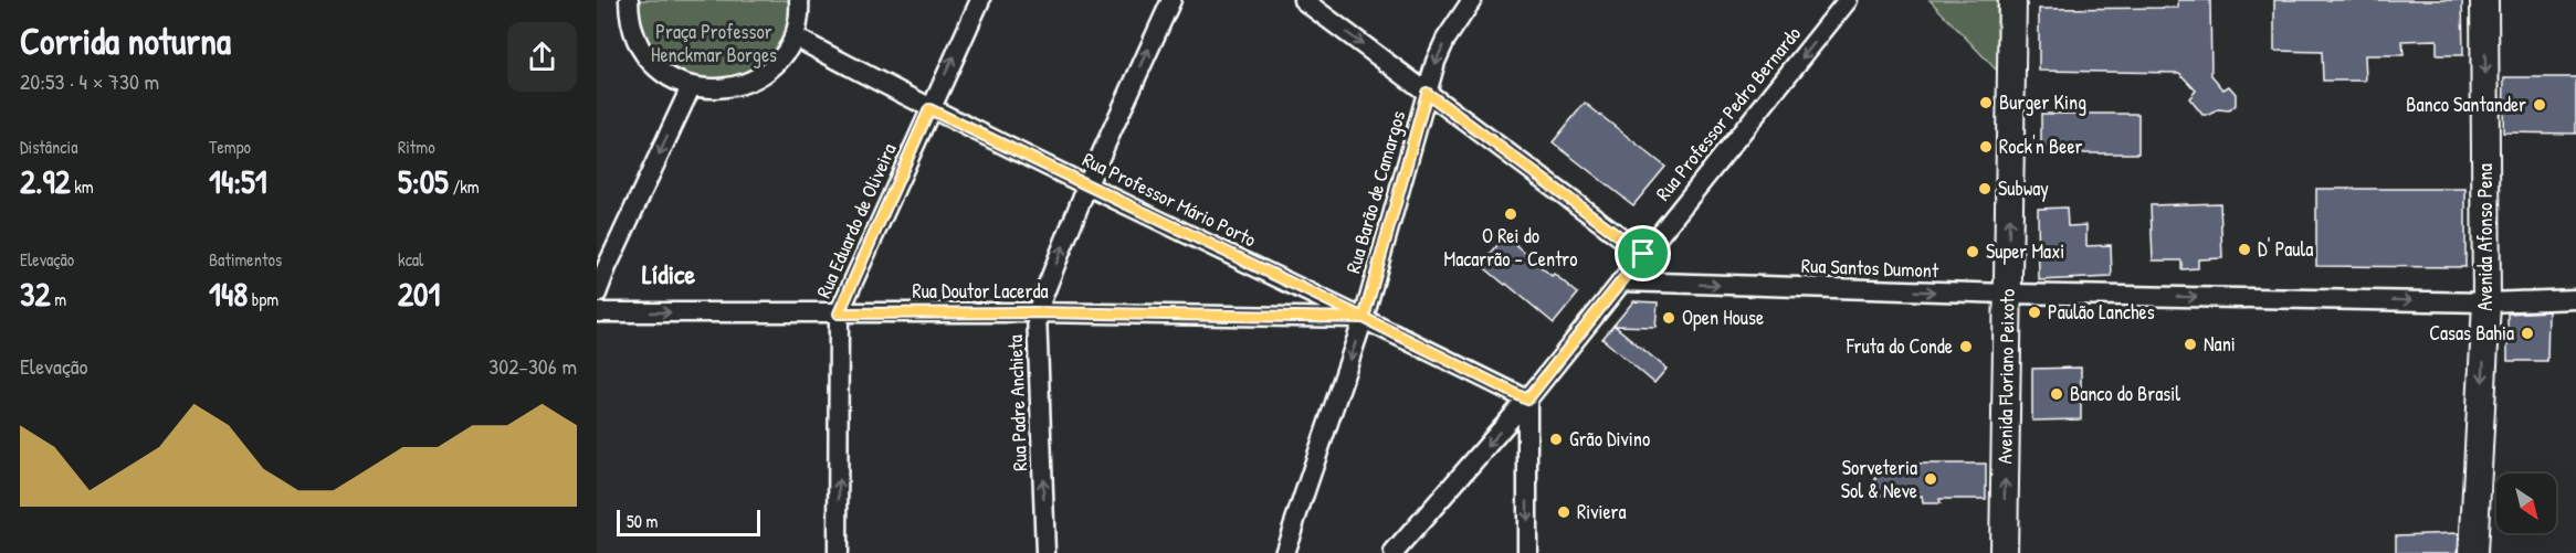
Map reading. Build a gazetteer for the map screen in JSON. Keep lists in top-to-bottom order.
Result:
{
  "streets": {
    "street": [
      "Rua Professor Pedro Bernardo",
      "Rua Barão de Camargos",
      "Rua Professor Mário Porto",
      "Rua Eduardo de Oliveira",
      "Avenida Afonso Pena",
      "Rua Santos Dumont",
      "Rua Doutor Lacerda",
      "Avenida Floriano Peixoto",
      "Rua Padre Anchieta"
    ]
  },
  "crossings": [
    ["Rua Barão de Camargos", "Rua Professor Mário Porto"],
    ["Rua Barão de Camargos", "Rua Doutor Lacerda"],
    ["Rua Professor Mário Porto", "Rua Eduardo de Oliveira"],
    ["Rua Professor Mário Porto", "Rua Doutor Lacerda"],
    ["Rua Professor Mário Porto", "Rua Padre Anchieta"],
    ["Rua Eduardo de Oliveira", "Rua Doutor Lacerda"],
    ["Avenida Afonso Pena", "Rua Santos Dumont"],
    ["Rua Santos Dumont", "Avenida Floriano Peixoto"],
    ["Rua Doutor Lacerda", "Rua Padre Anchieta"]
  ],
  "one_way": [
    "Rua Professor Pedro Bernardo",
    "Rua Eduardo de Oliveira",
    "Avenida Afonso Pena",
    "Rua Santos Dumont",
    "Avenida Floriano Peixoto",
    "Rua Padre Anchieta"
  ],
  "districts": ["Lídice"],
  "parks": ["Praça Professor Henckmar Borges"],
  "places": [
    "Burger King",
    "Banco Santander",
    "Rock'n Beer",
    "Subway",
    "O Rei do Macarrão - Centro",
    "D' Paula",
    "Super Maxi",
    "Paulão Lanches",
    "Open House",
    "Casas Bahia",
    "Nani",
    "Fruta do Conde",
    "Banco do Brasil",
    "Grão Divino",
    "Sorveteria Sol & Neve",
    "Riviera"
  ],
  "scale_bar": "50 m",
  "north": "bottom right",
  "page": {
    "heading": ["Corrida noturna", "20:53 · 4 × 730 m"],
    "stats": [
      ["Distância", "2.92 km"],
      ["Tempo", "14:51"],
      ["Ritmo", "5:05 /km"],
      ["Elevação", "32 m"],
      ["Batimentos", "148 bpm"],
      ["kcal", "201"]
    ],
    "chart": ["Elevação", "302–306 m"],
    "scale": "50 m"
  }
}
